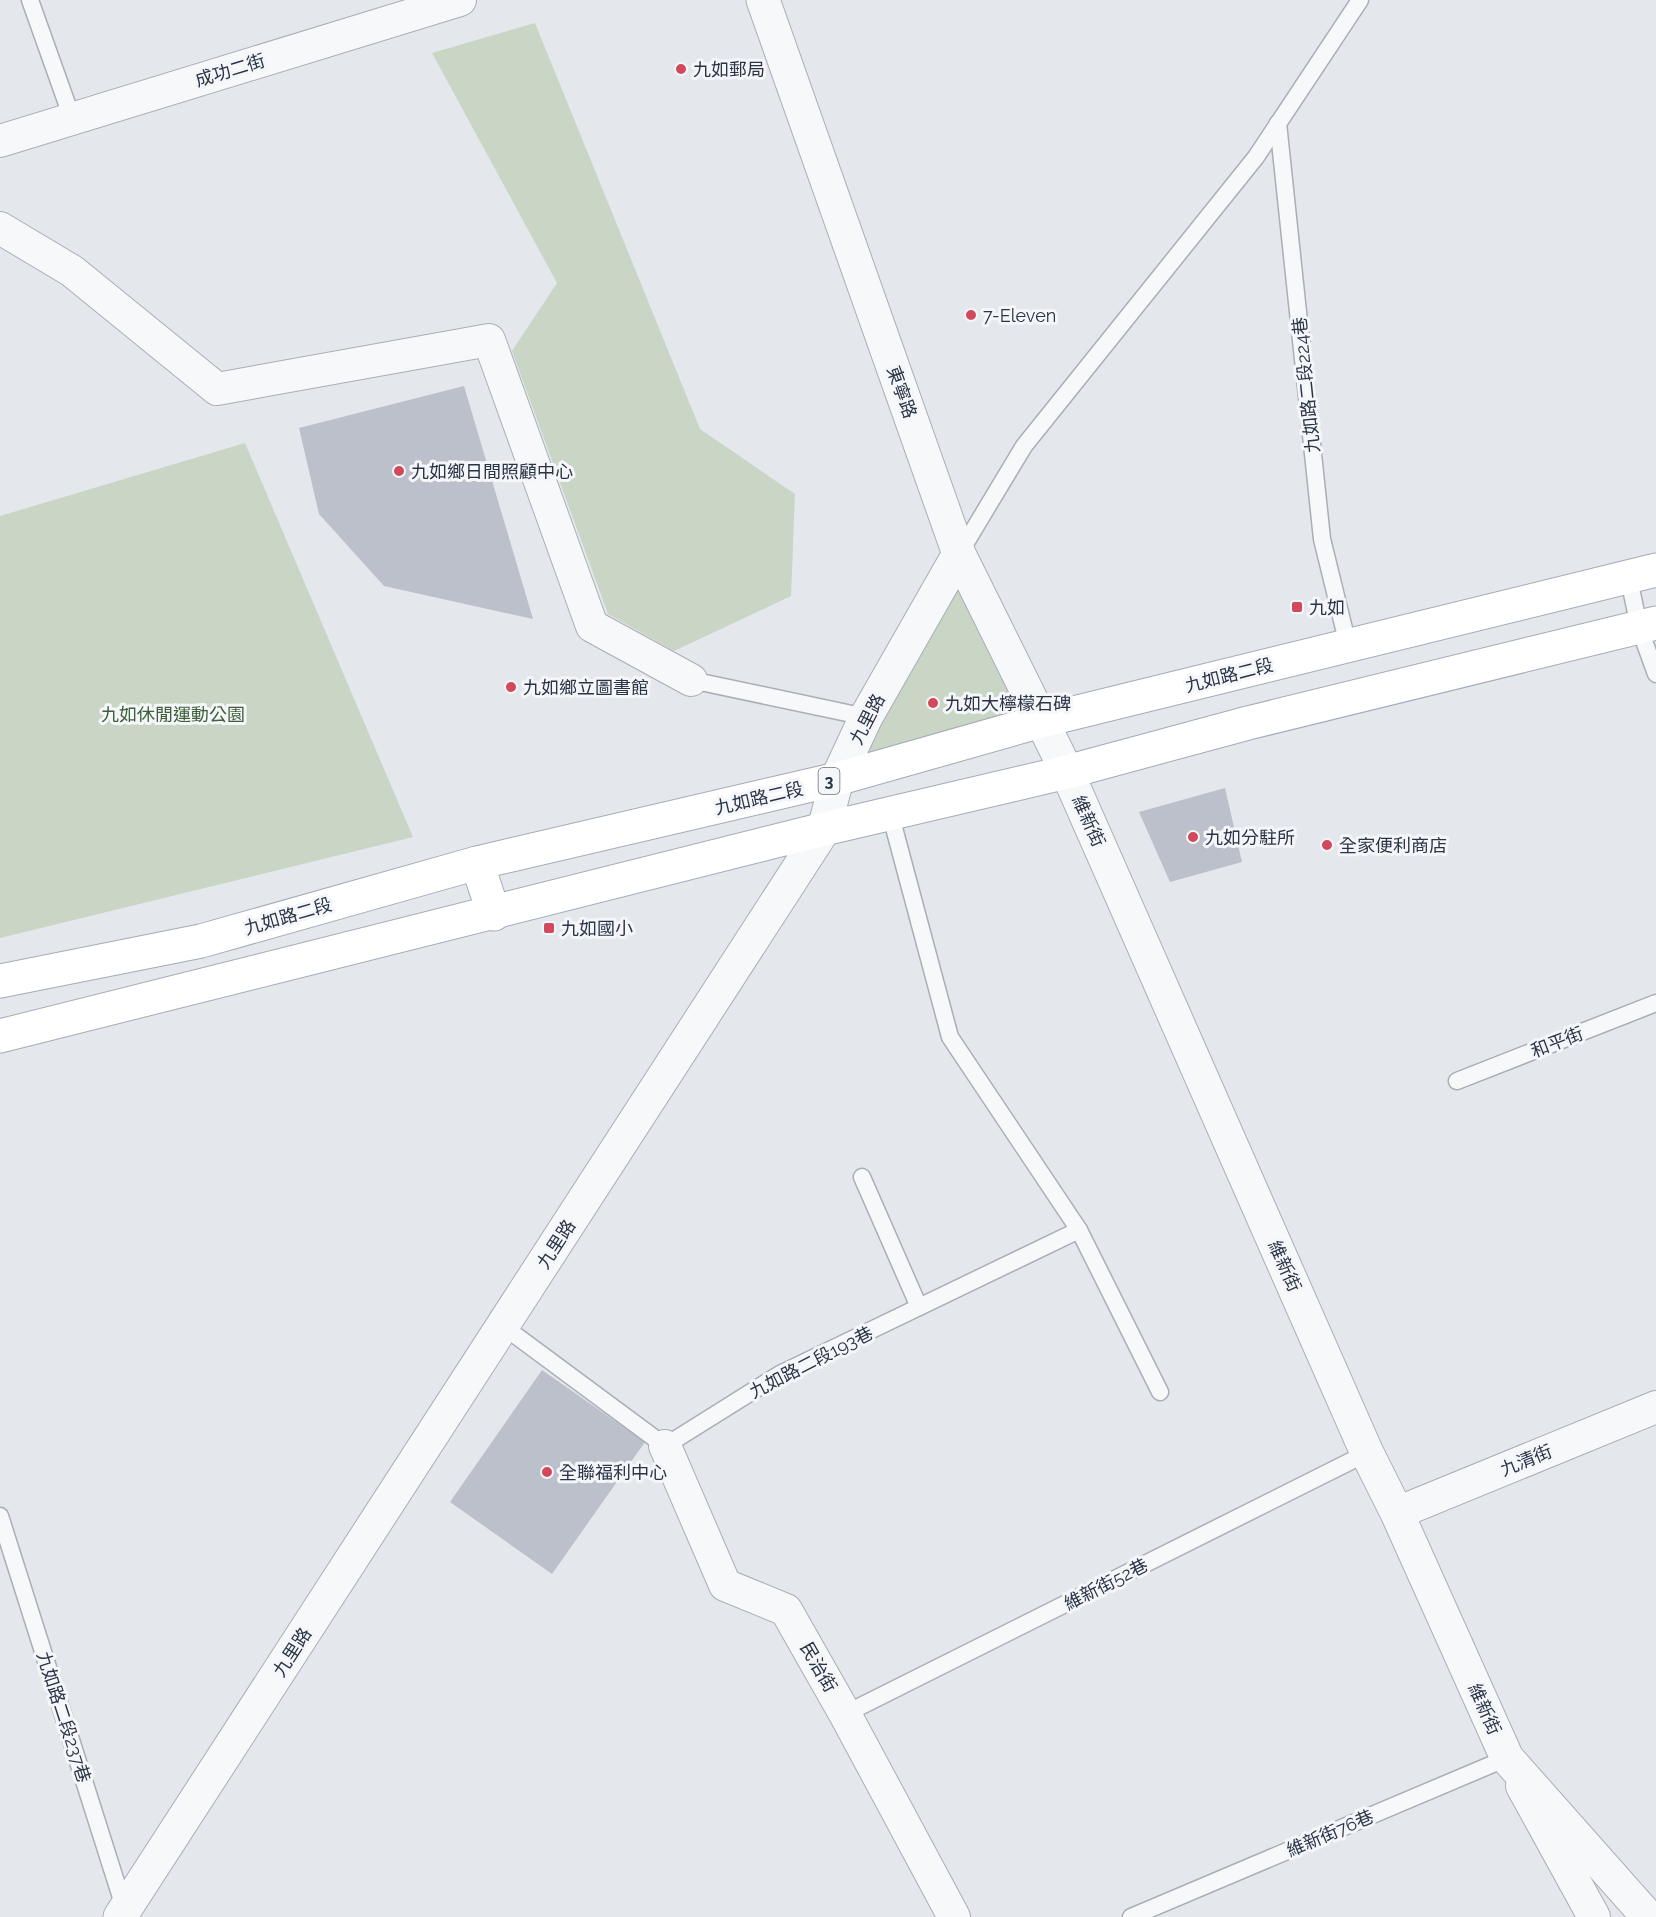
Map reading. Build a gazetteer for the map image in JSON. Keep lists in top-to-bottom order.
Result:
{
  "streets": {
    "main road": ["九如路二段", "3"],
    "street": [
      "成功二街",
      "東寧路",
      "九里路",
      "維新街",
      "九清街",
      "民治街"
    ],
    "lane": [
      "九如路二段224巷",
      "和平街",
      "九如路二段193巷",
      "維新街52巷",
      "九如路二段237巷",
      "維新街76巷"
    ]
  },
  "crossings": [
    ["九如路二段224巷", "九如路二段"],
    ["東寧路", "九如路二段"],
    ["東寧路", "九里路"],
    ["東寧路", "維新街"],
    ["九如路二段", "九里路"],
    ["九里路", "九如路二段237巷"],
    ["維新街", "九清街"],
    ["維新街", "維新街52巷"],
    ["維新街", "維新街76巷"],
    ["九如路二段193巷", "民治街"],
    ["維新街52巷", "民治街"]
  ],
  "parks": ["九如休閒運動公園"],
  "places": {
    "other": [
      "九如郵局",
      "7-Eleven",
      "九如鄉日間照顧中心",
      "九如鄉立圖書館",
      "九如大檸檬石碑",
      "九如分駐所",
      "全家便利商店",
      "全聯福利中心"
    ],
    "transit": ["九如", "九如國小"]
  }
}
